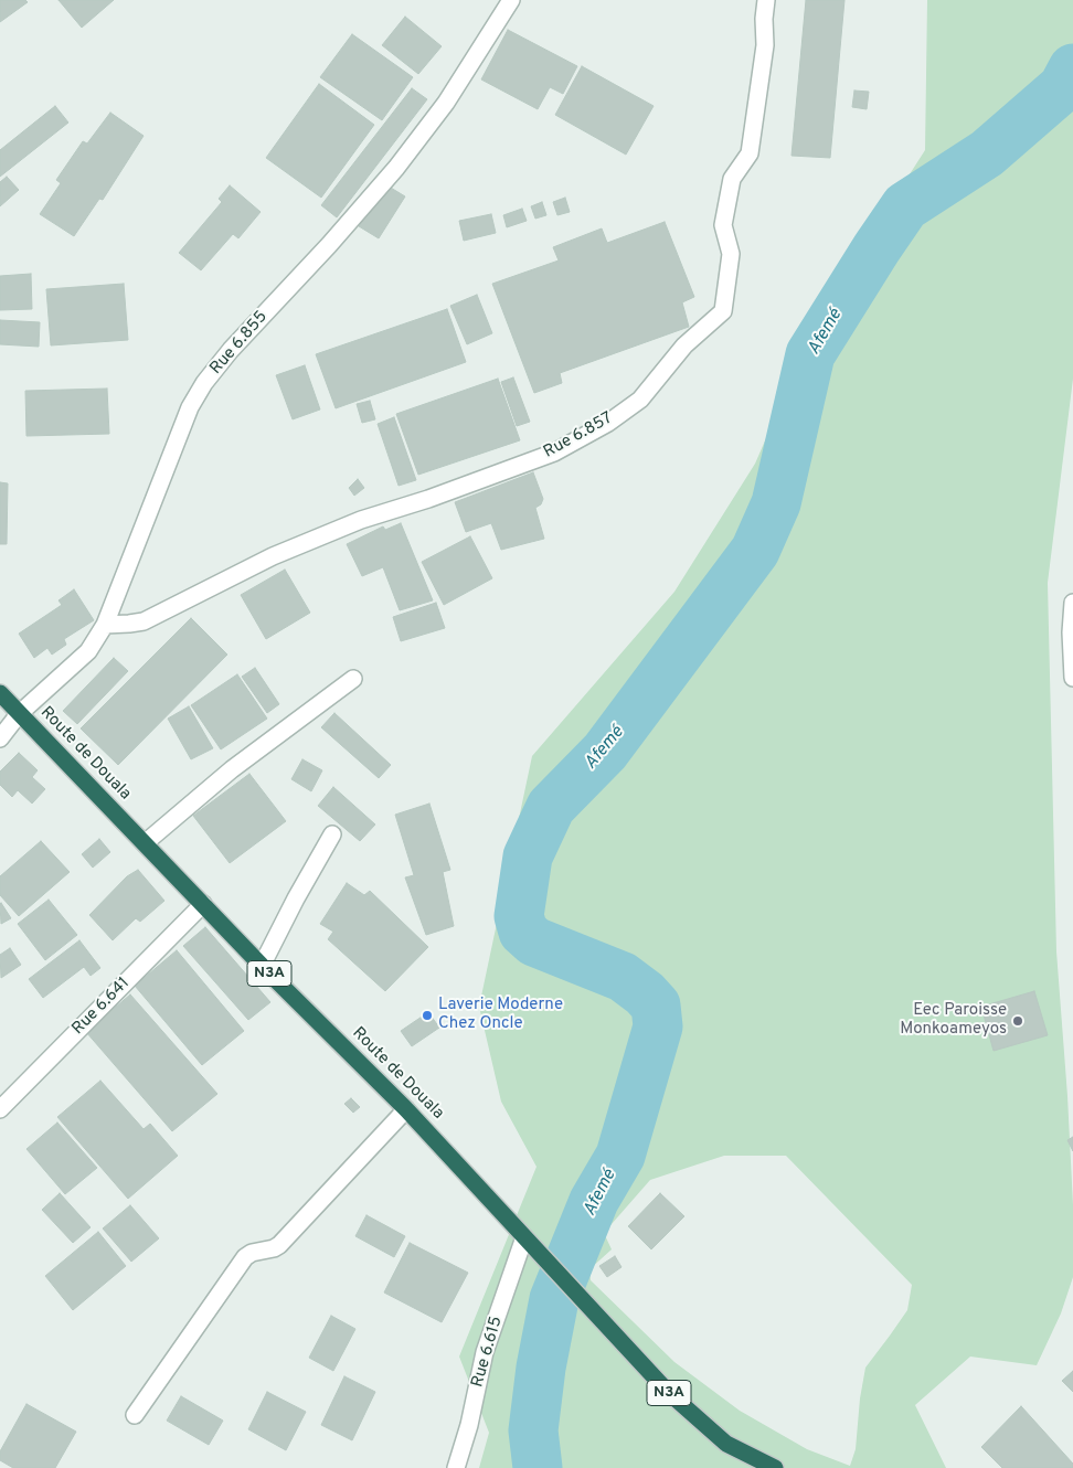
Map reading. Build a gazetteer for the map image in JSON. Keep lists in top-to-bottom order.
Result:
{
  "streets": {
    "highway": ["Route de Douala", "N3A"],
    "street": [
      "Rue 6.855",
      "Rue 6.857",
      "Rue 6.641",
      "Rue 6.615"
    ]
  },
  "crossings": [
    ["Rue 6.855", "Rue 6.857"],
    ["Rue 6.855", "Route de Douala"],
    ["Route de Douala", "Rue 6.641"],
    ["Route de Douala", "Rue 6.615"]
  ],
  "water": ["Afemé"],
  "places": ["Laverie Moderne Chez Oncle", "Eec Paroisse Monkoameyos"]
}
